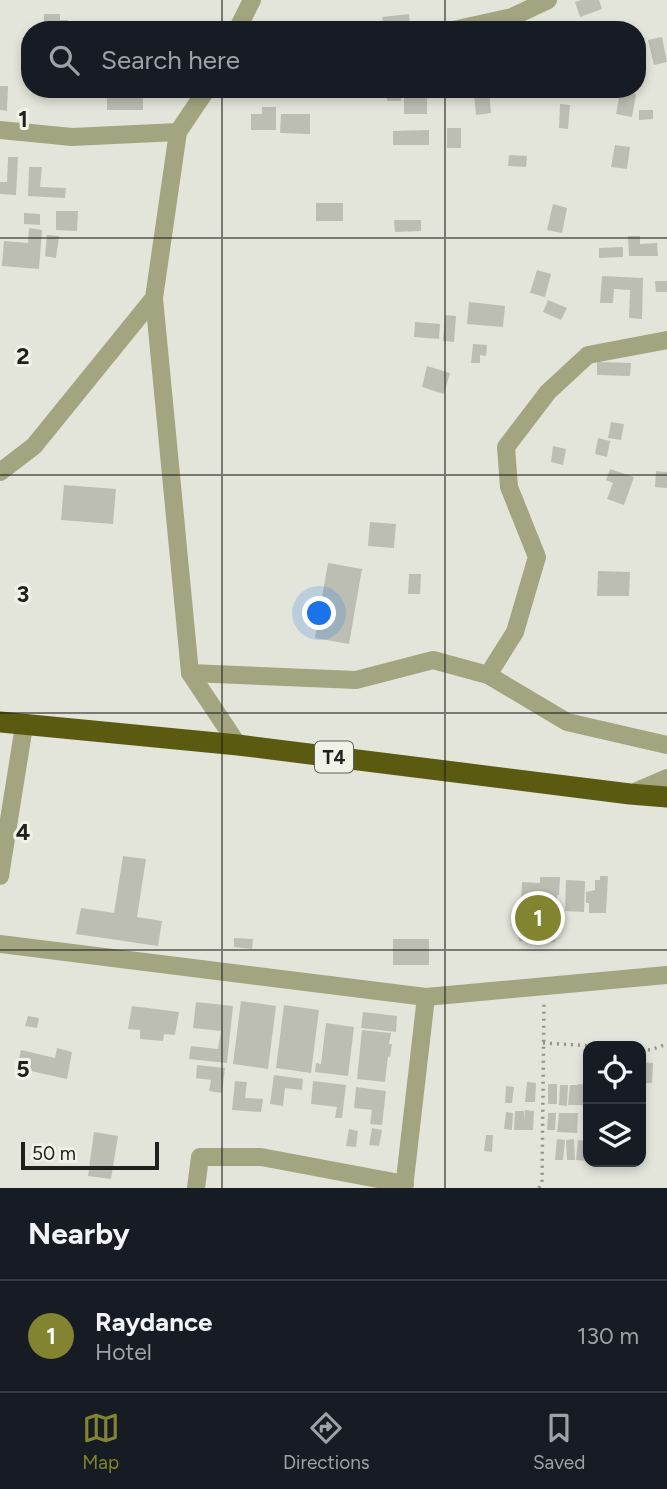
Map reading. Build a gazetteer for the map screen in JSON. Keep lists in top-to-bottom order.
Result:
{
  "streets": {
    "highway": ["T4"]
  },
  "scale_bar": "50 m",
  "page": {
    "search": "Search here",
    "pins": "1",
    "scale": "50 m",
    "heading": "Nearby",
    "list": [
      {
        "mark": "1",
        "name": "Raydance",
        "note": "Hotel",
        "value": "130 m"
      }
    ],
    "nav": ["Map", "Directions", "Saved"]
  },
  "grid": {
    "rows": [
      "1",
      "2",
      "3",
      "4",
      "5"
    ]
  }
}
